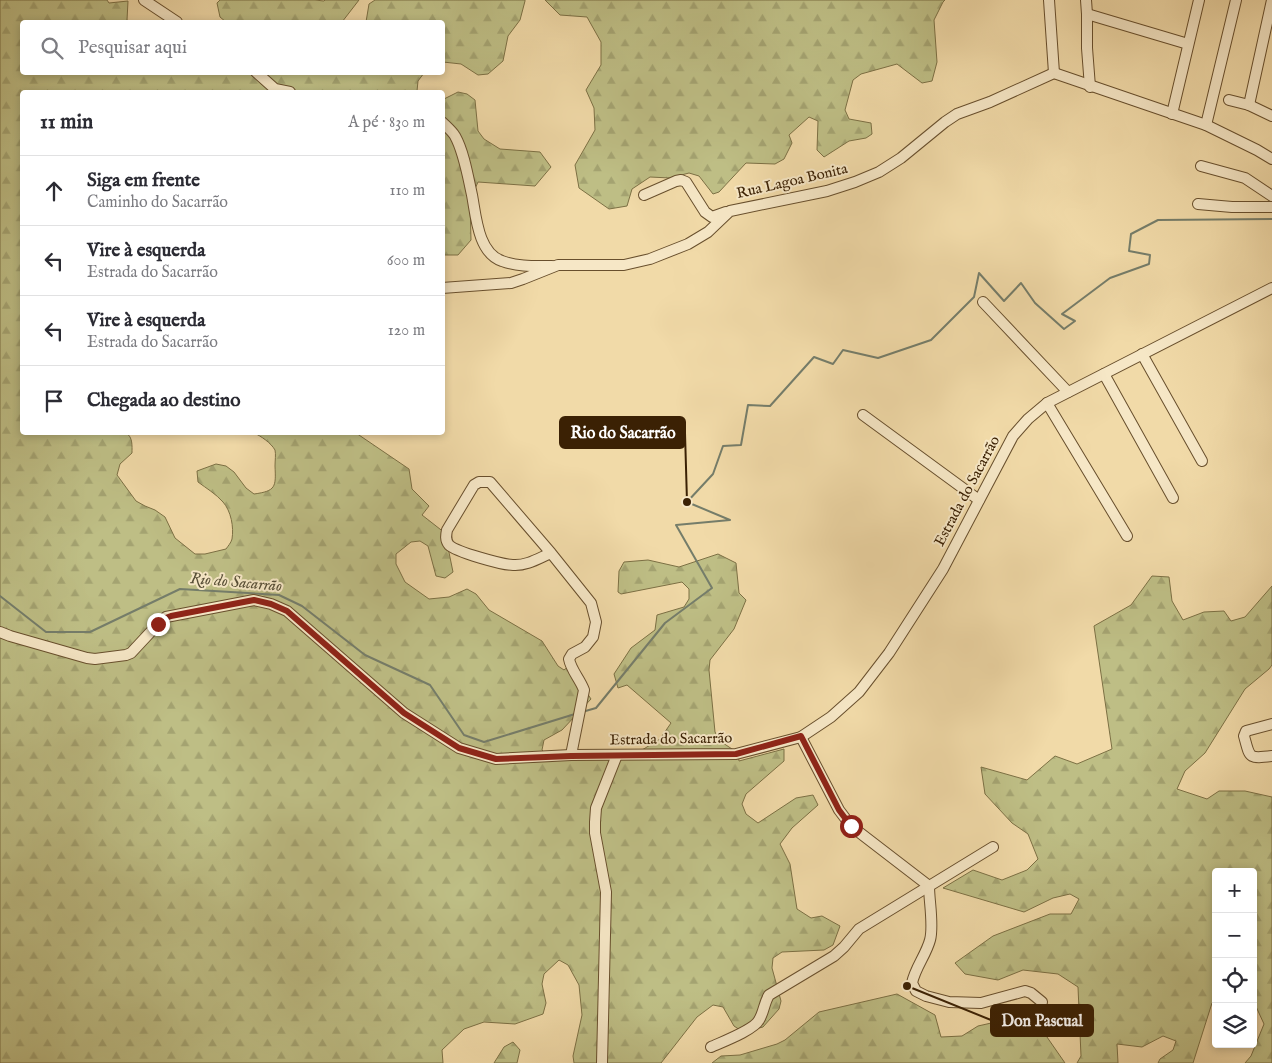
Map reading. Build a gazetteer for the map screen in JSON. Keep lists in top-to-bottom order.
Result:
{
  "streets": {
    "street": ["Rua Lagoa Bonita", "Estrada do Sacarrão"]
  },
  "water": ["Rio do Sacarrão"],
  "places": ["Rio do Sacarrão", "Don Pascual"],
  "page": {
    "search": "Pesquisar aqui",
    "heading": ["11 min", "A pé · 830 m"],
    "list": [
      ["Siga em frente", "Caminho do Sacarrão", "110 m"],
      ["Vire à esquerda", "Estrada do Sacarrão", "600 m"],
      ["Vire à esquerda", "Estrada do Sacarrão", "120 m"],
      "Chegada ao destino"
    ],
    "map_buttons": ["+", "−"]
  }
}
